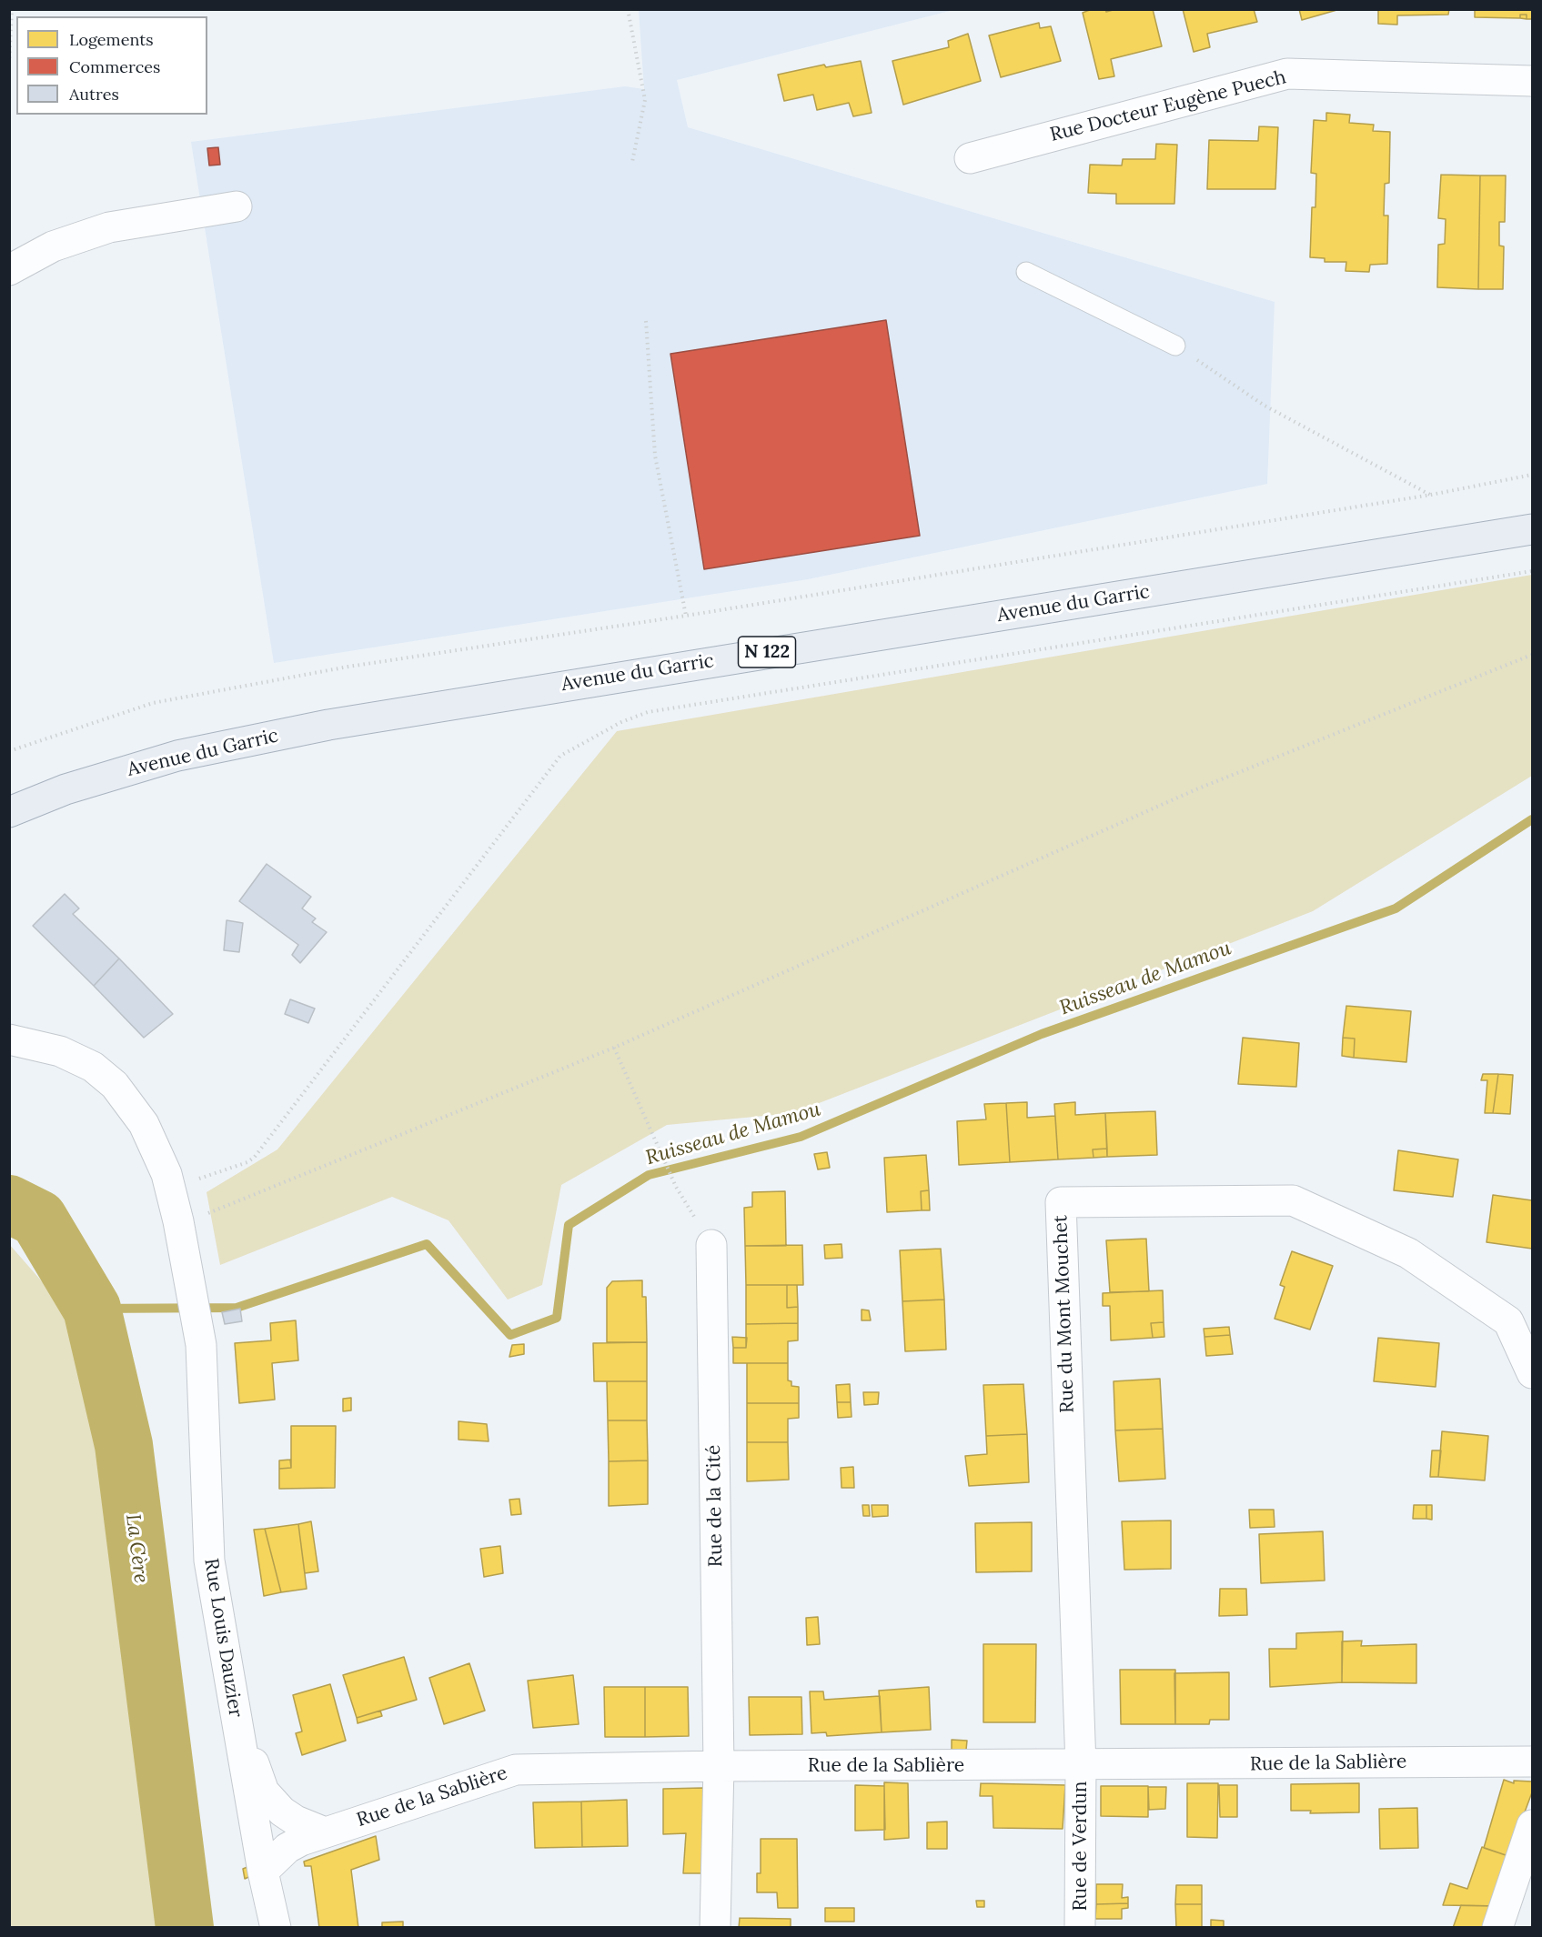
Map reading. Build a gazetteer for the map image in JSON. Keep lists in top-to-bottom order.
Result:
{
  "streets": {
    "main road": ["Avenue du Garric", "N 122"],
    "street": [
      "Rue Docteur Eugène Puech",
      "Rue du Mont Mouchet",
      "Rue de la Cité",
      "Rue Louis Dauzier",
      "Rue de la Sablière",
      "Rue de Verdun"
    ]
  },
  "crossings": [
    ["Rue du Mont Mouchet", "Rue de la Sablière"],
    ["Rue du Mont Mouchet", "Rue de Verdun"],
    ["Rue de la Cité", "Rue de la Sablière"],
    ["Rue Louis Dauzier", "Rue de la Sablière"],
    ["Rue de la Sablière", "Rue de Verdun"]
  ],
  "water": ["Ruisseau de Mamou", "La Cère"],
  "legend": ["Logements", "Commerces", "Autres"]
}
